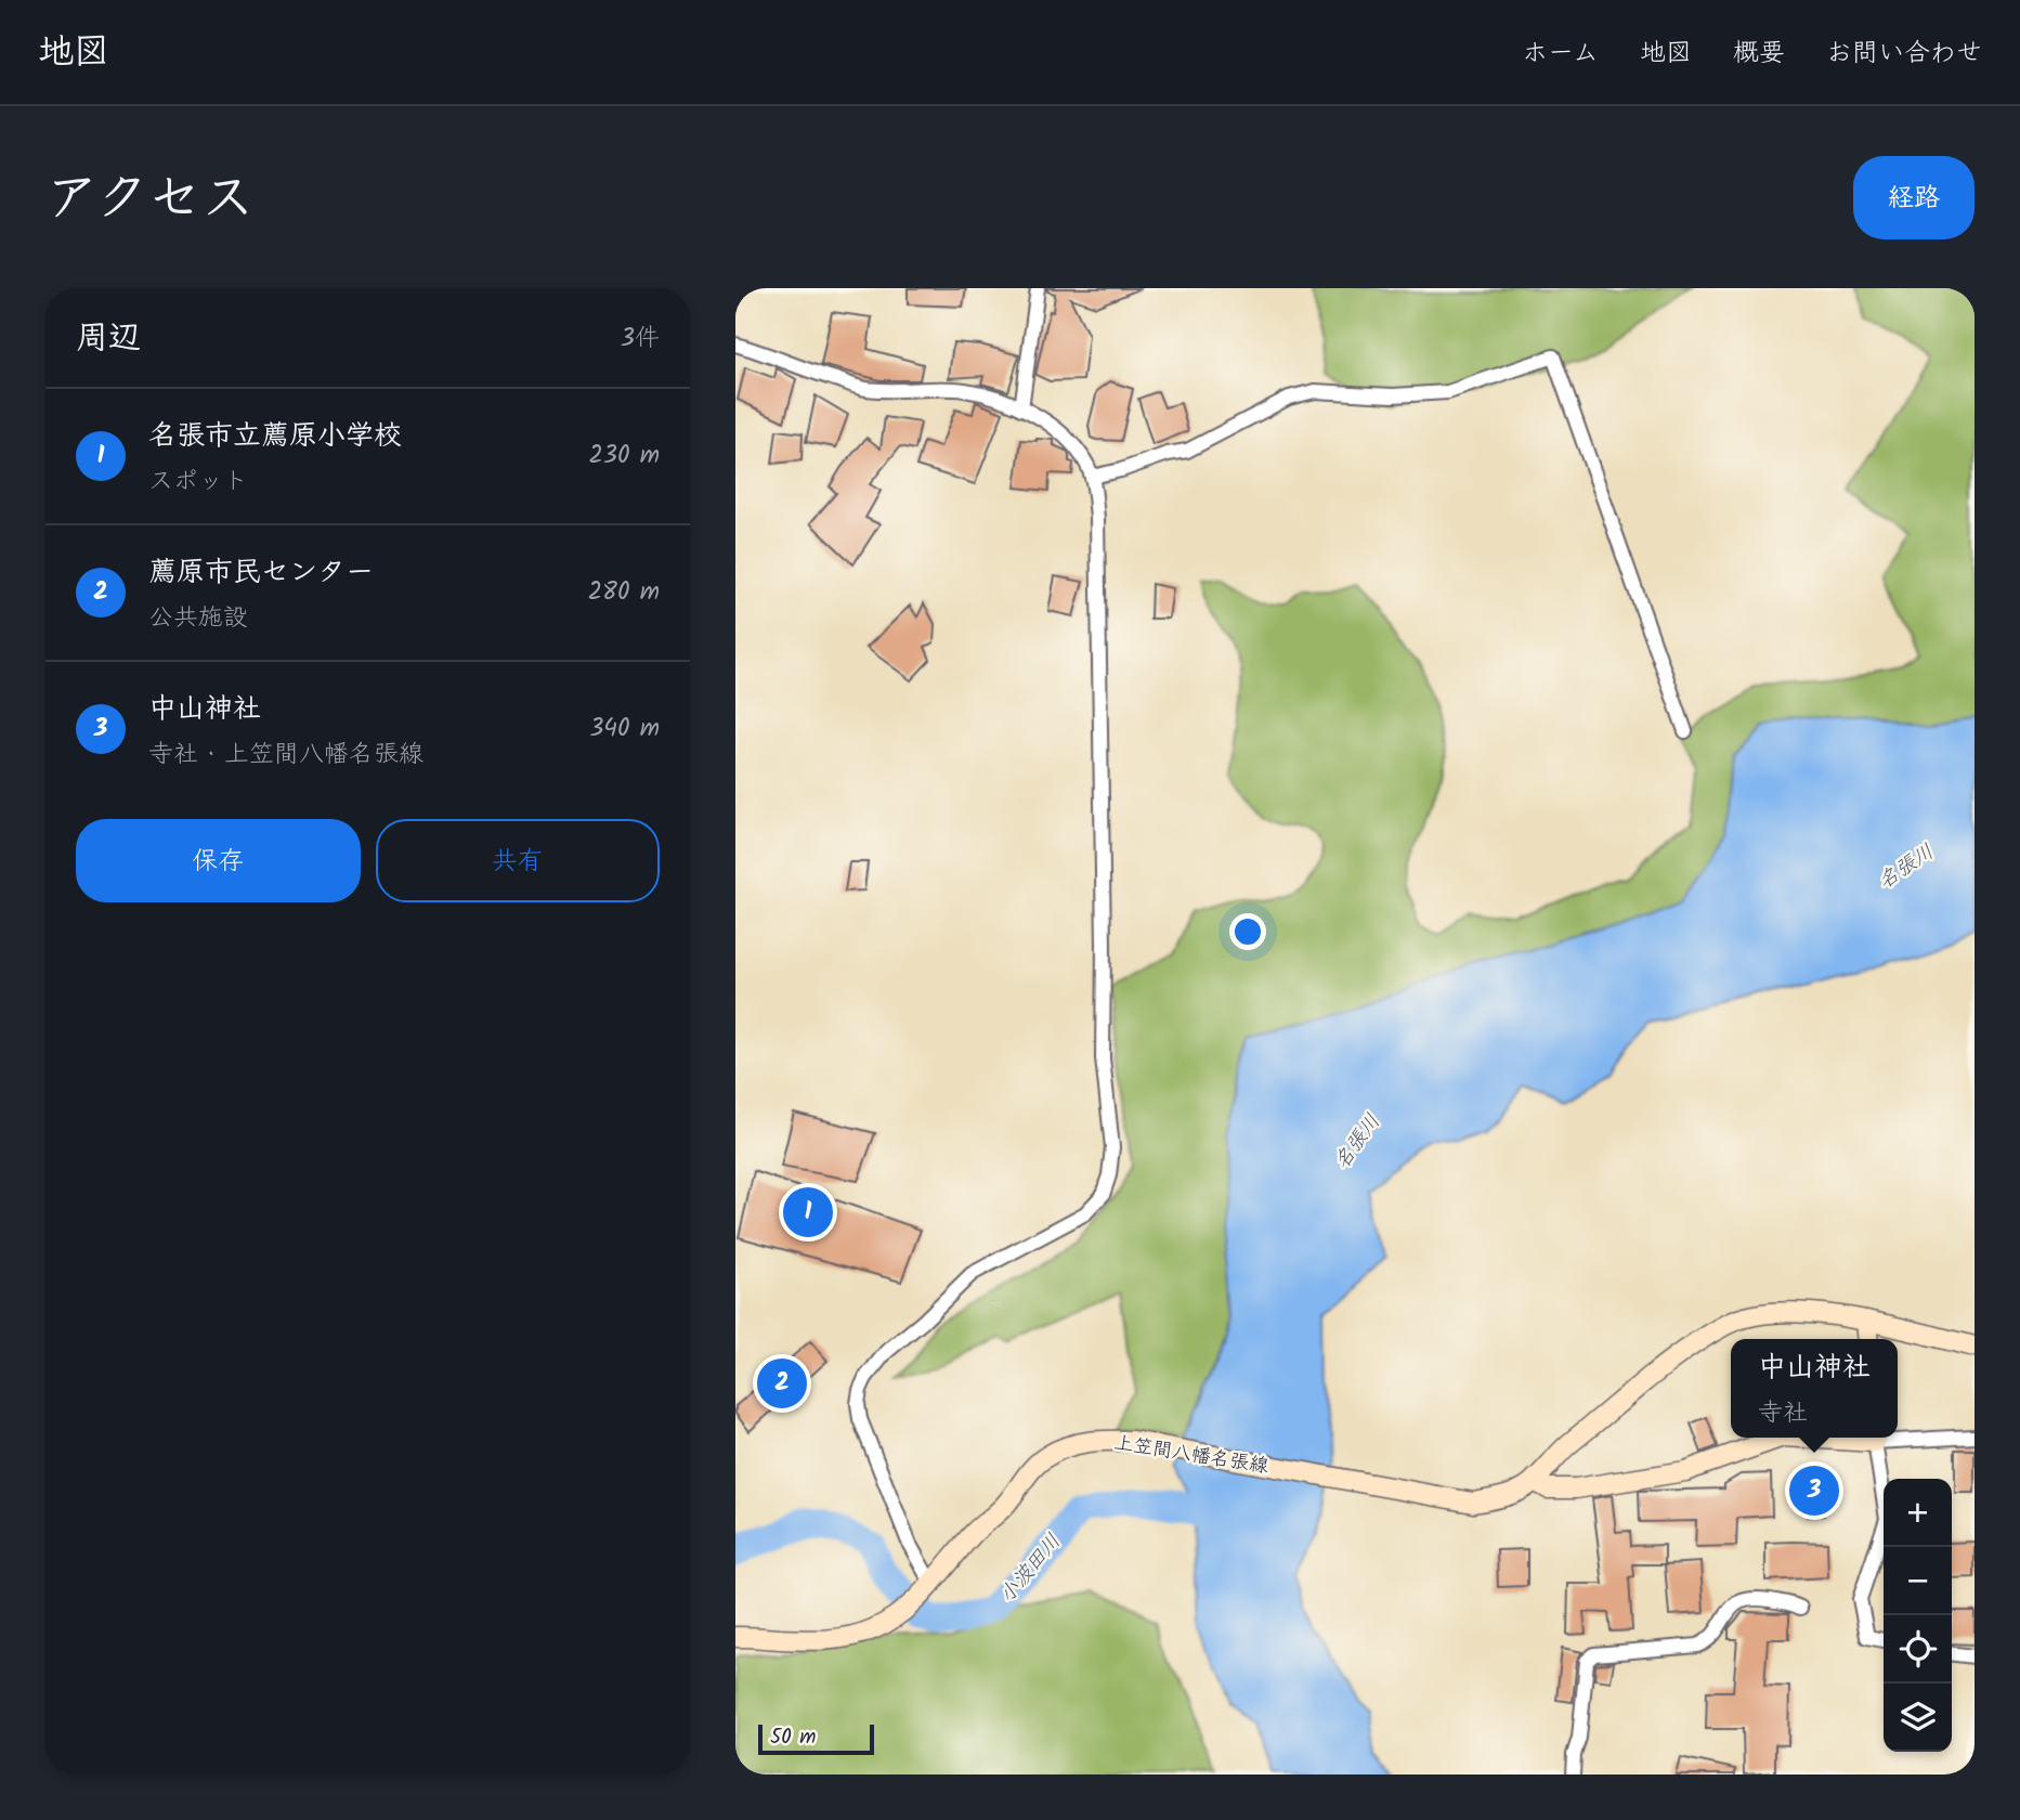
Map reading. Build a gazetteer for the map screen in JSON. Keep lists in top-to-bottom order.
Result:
{
  "streets": {
    "main road": ["上笠間八幡名張線"]
  },
  "water": ["名張川", "小波田川"],
  "scale_bar": "50 m",
  "page": {
    "header": "地図",
    "nav": [
      "ホーム",
      "地図",
      "概要",
      "お問い合わせ"
    ],
    "title": "アクセス",
    "buttons": [
      "経路",
      ["保存", "共有"]
    ],
    "heading": ["周辺", "3件"],
    "list": [
      {
        "mark": "1",
        "name": "名張市立薦原小学校",
        "note": "スポット",
        "value": "230 m"
      },
      {
        "mark": "2",
        "name": "薦原市民センター",
        "note": "公共施設",
        "value": "280 m"
      },
      {
        "mark": "3",
        "name": "中山神社",
        "note": "寺社 · 上笠間八幡名張線",
        "value": "340 m"
      }
    ],
    "pins": ["1", "2", "3"],
    "popup": ["中山神社", "寺社"],
    "map_buttons": ["+", "−"],
    "scale": "50 m"
  }
}
